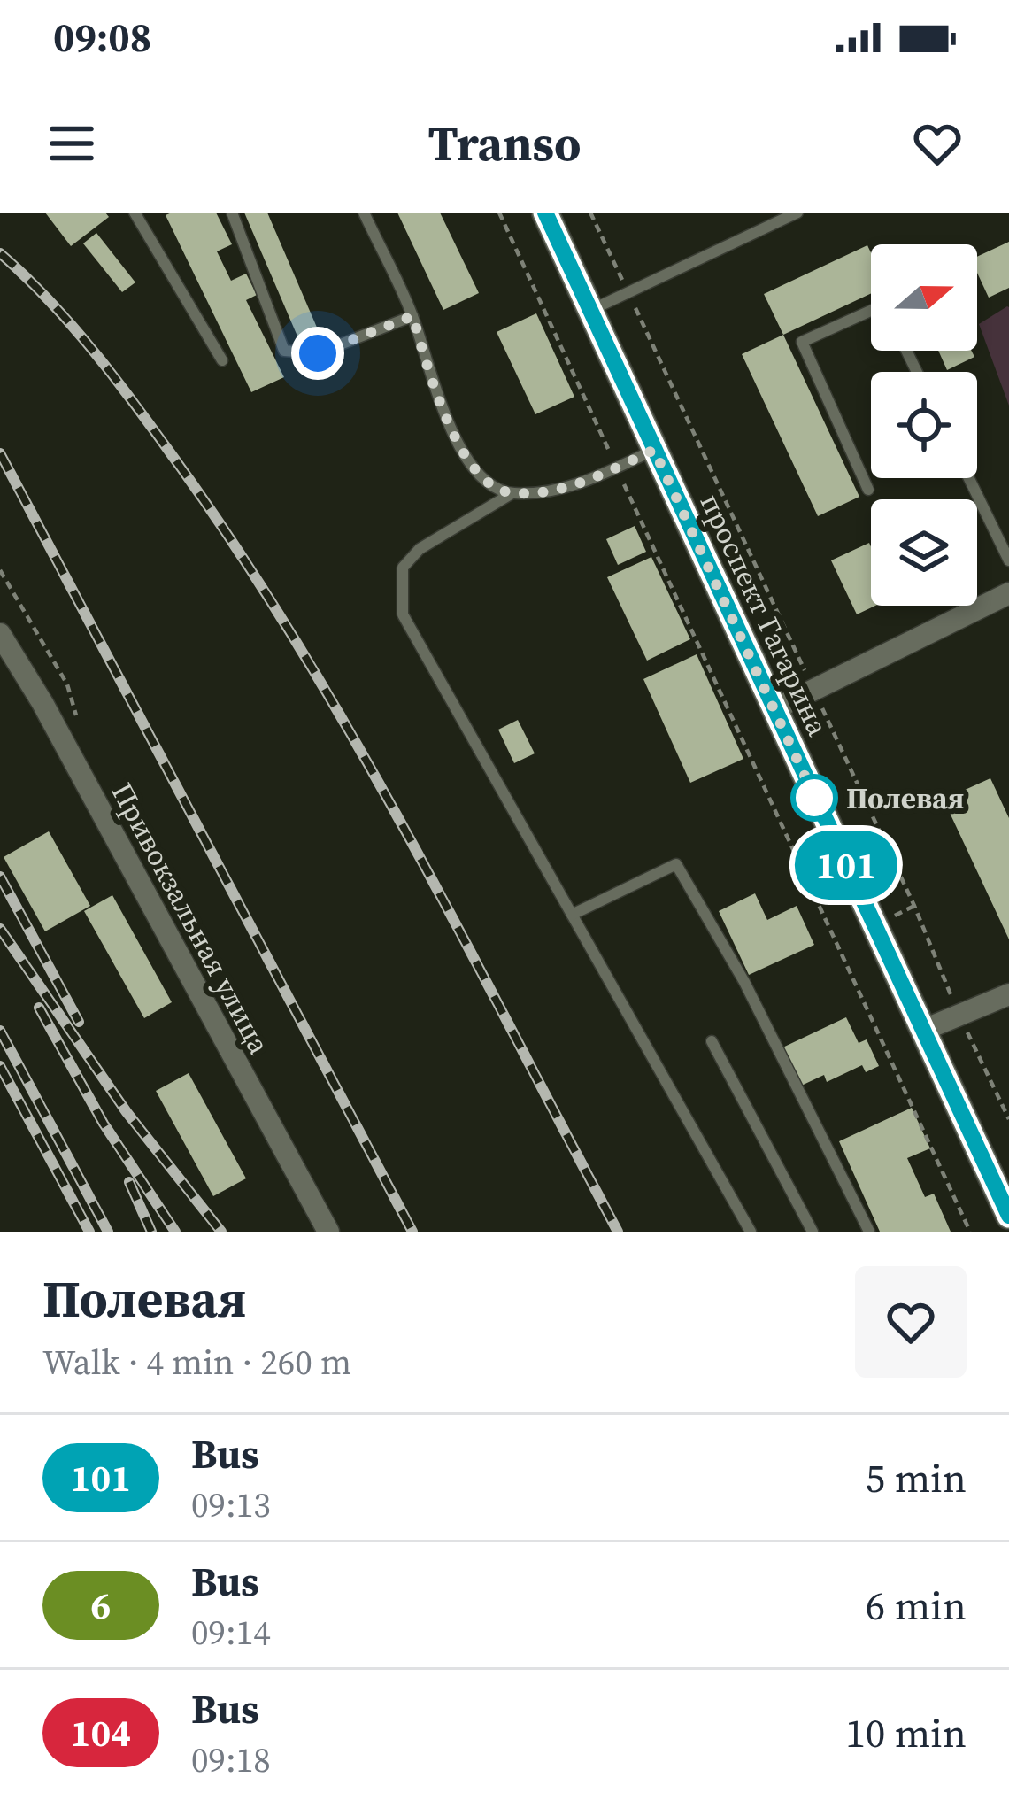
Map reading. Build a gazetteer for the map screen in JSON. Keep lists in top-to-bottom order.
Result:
{
  "streets": {
    "main road": ["проспект Гагарина"],
    "street": ["Привокзальная улица"]
  },
  "places": ["Полевая"],
  "lines": ["bus line 101"],
  "north": "right",
  "page": {
    "status": "09:08",
    "header": "Transo",
    "on_map": "101",
    "heading": ["Полевая", "Walk · 4 min · 260 m"],
    "list": [
      {
        "mark": "101",
        "name": "Bus",
        "note": "09:13",
        "value": "5 min"
      },
      {
        "mark": "6",
        "name": "Bus",
        "note": "09:14",
        "value": "6 min"
      },
      {
        "mark": "104",
        "name": "Bus",
        "note": "09:18",
        "value": "10 min"
      }
    ]
  }
}
